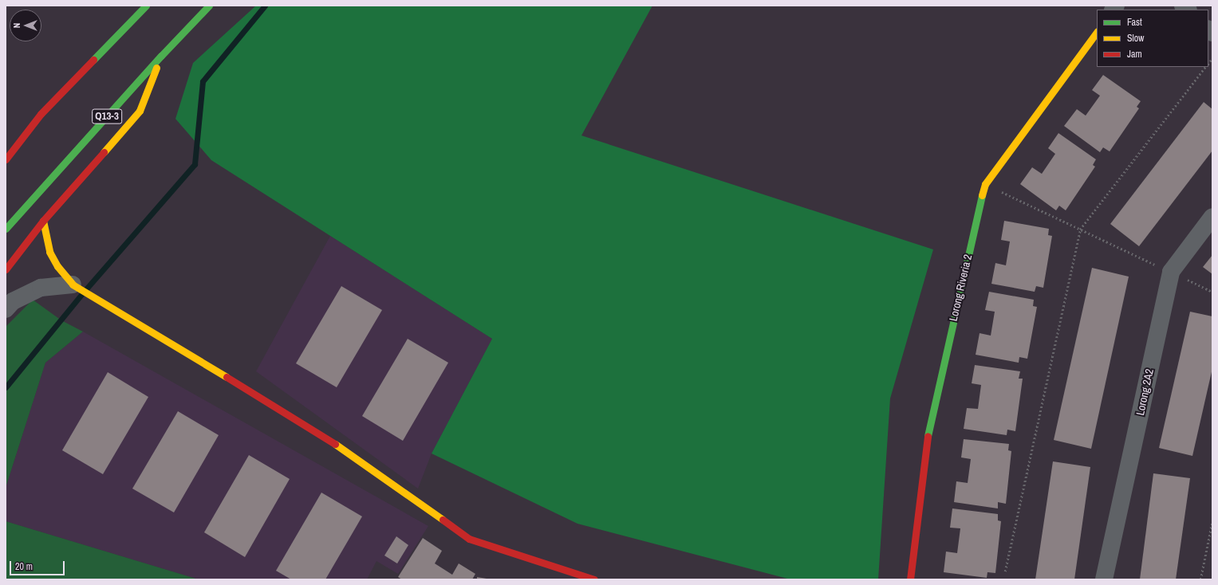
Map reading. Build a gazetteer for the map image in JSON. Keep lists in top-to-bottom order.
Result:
{
  "streets": {
    "main road": ["Q13-3", "Lorong Riveria 2"],
    "street": ["Lorong 2A2"]
  },
  "legend": ["Fast", "Slow", "Jam"],
  "scale_bar": "20 m",
  "north": "left"
}
